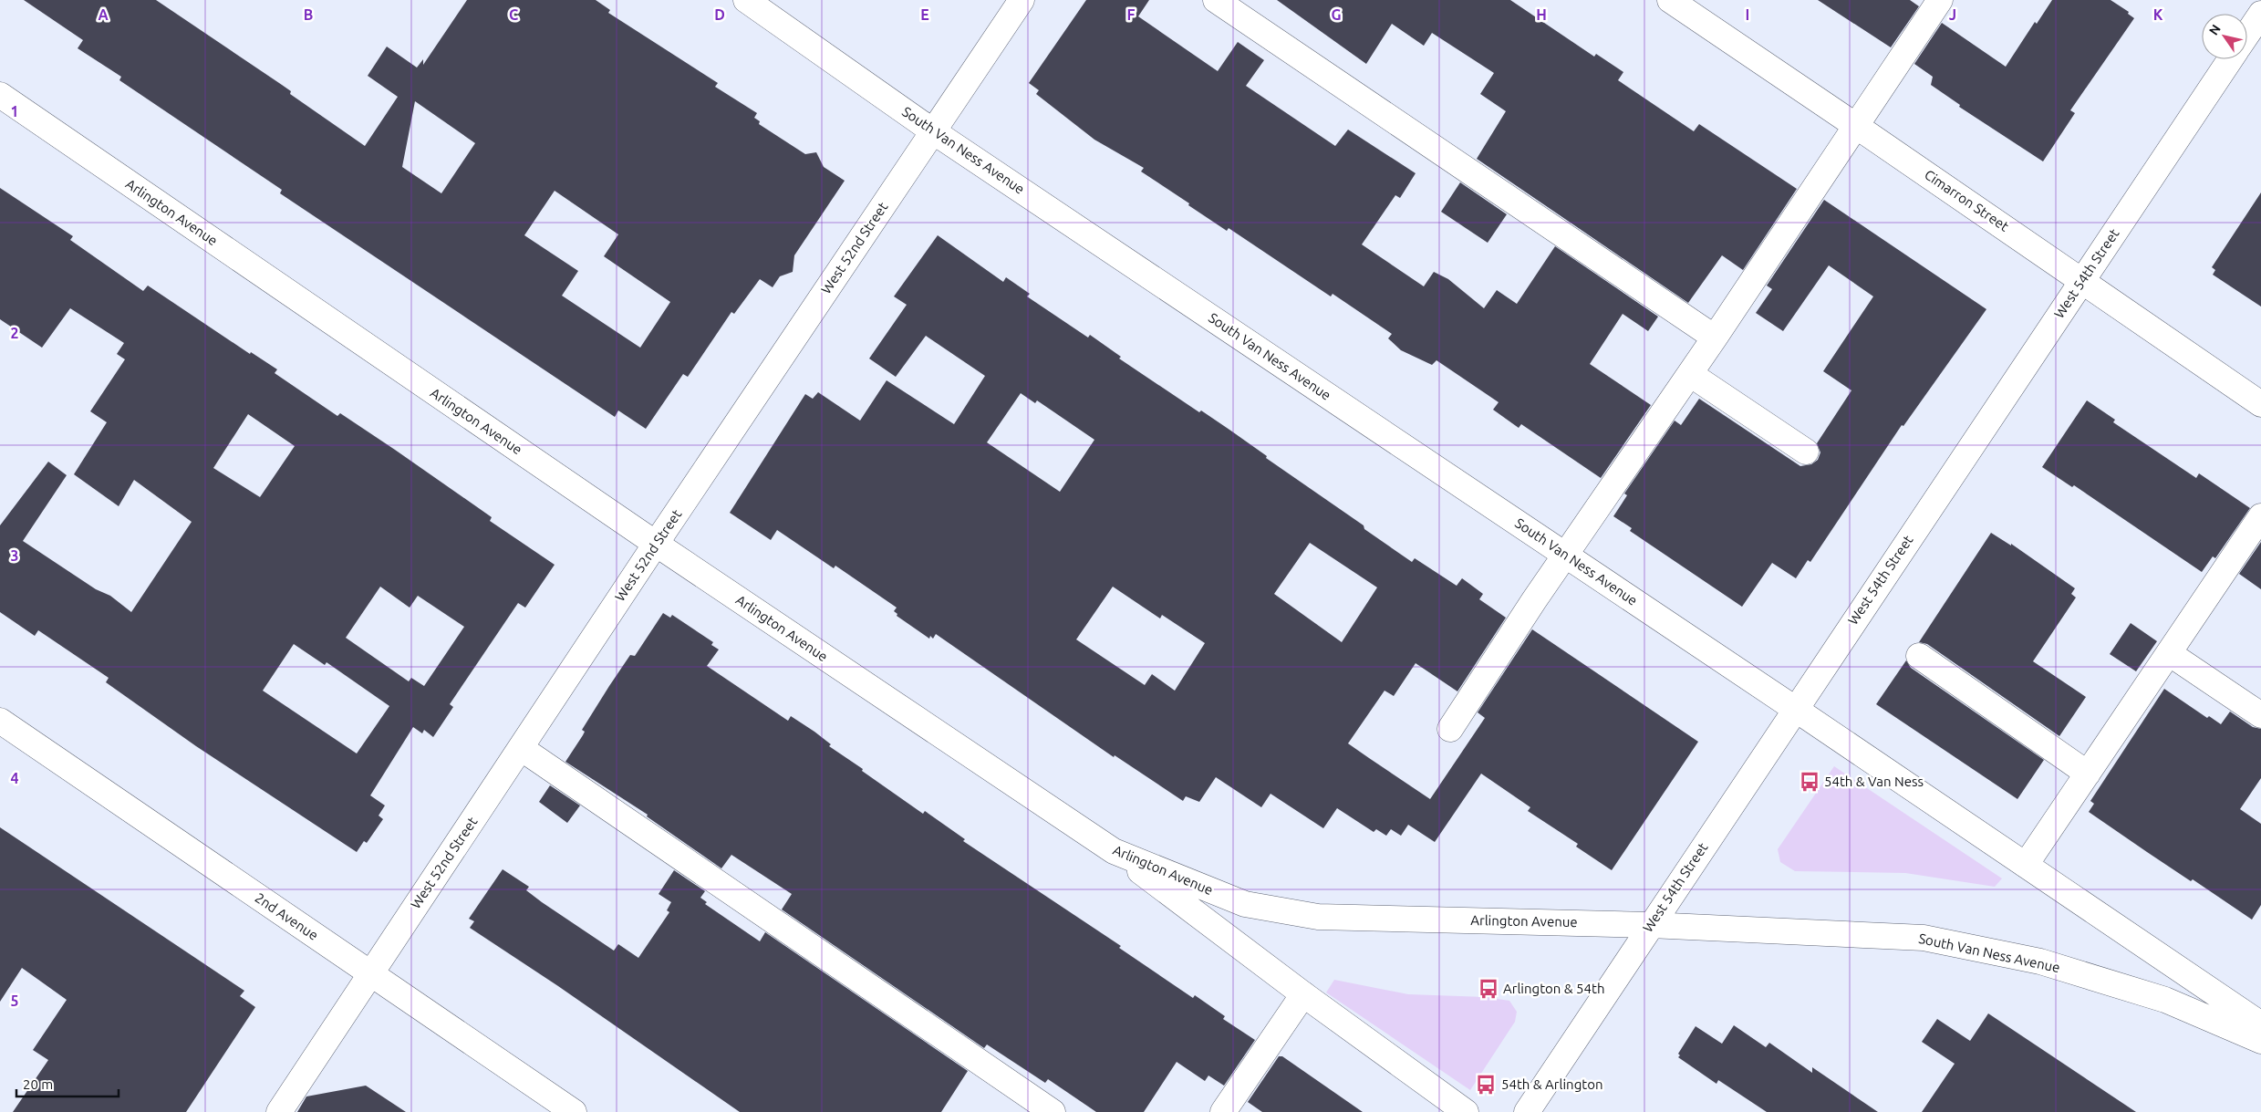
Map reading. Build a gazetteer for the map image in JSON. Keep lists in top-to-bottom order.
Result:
{
  "streets": {
    "street": [
      "South Van Ness Avenue",
      "Cimarron Street",
      "Arlington Avenue",
      "West 52nd Street",
      "West 54th Street",
      "2nd Avenue"
    ]
  },
  "crossings": [
    ["South Van Ness Avenue", "Arlington Avenue"],
    ["South Van Ness Avenue", "West 52nd Street"],
    ["South Van Ness Avenue", "West 54th Street"],
    ["Cimarron Street", "West 54th Street"],
    ["Arlington Avenue", "West 52nd Street"],
    ["Arlington Avenue", "West 54th Street"],
    ["West 52nd Street", "2nd Avenue"]
  ],
  "places": {
    "bus stop": ["54th & Van Ness", "Arlington & 54th", "54th & Arlington"]
  },
  "scale_bar": "20 m",
  "north": "top left",
  "grid": {
    "columns": [
      "A",
      "B",
      "C",
      "D",
      "E",
      "F",
      "G",
      "H",
      "I",
      "J",
      "K"
    ],
    "rows": [
      "1",
      "2",
      "3",
      "4",
      "5"
    ]
  }
}
